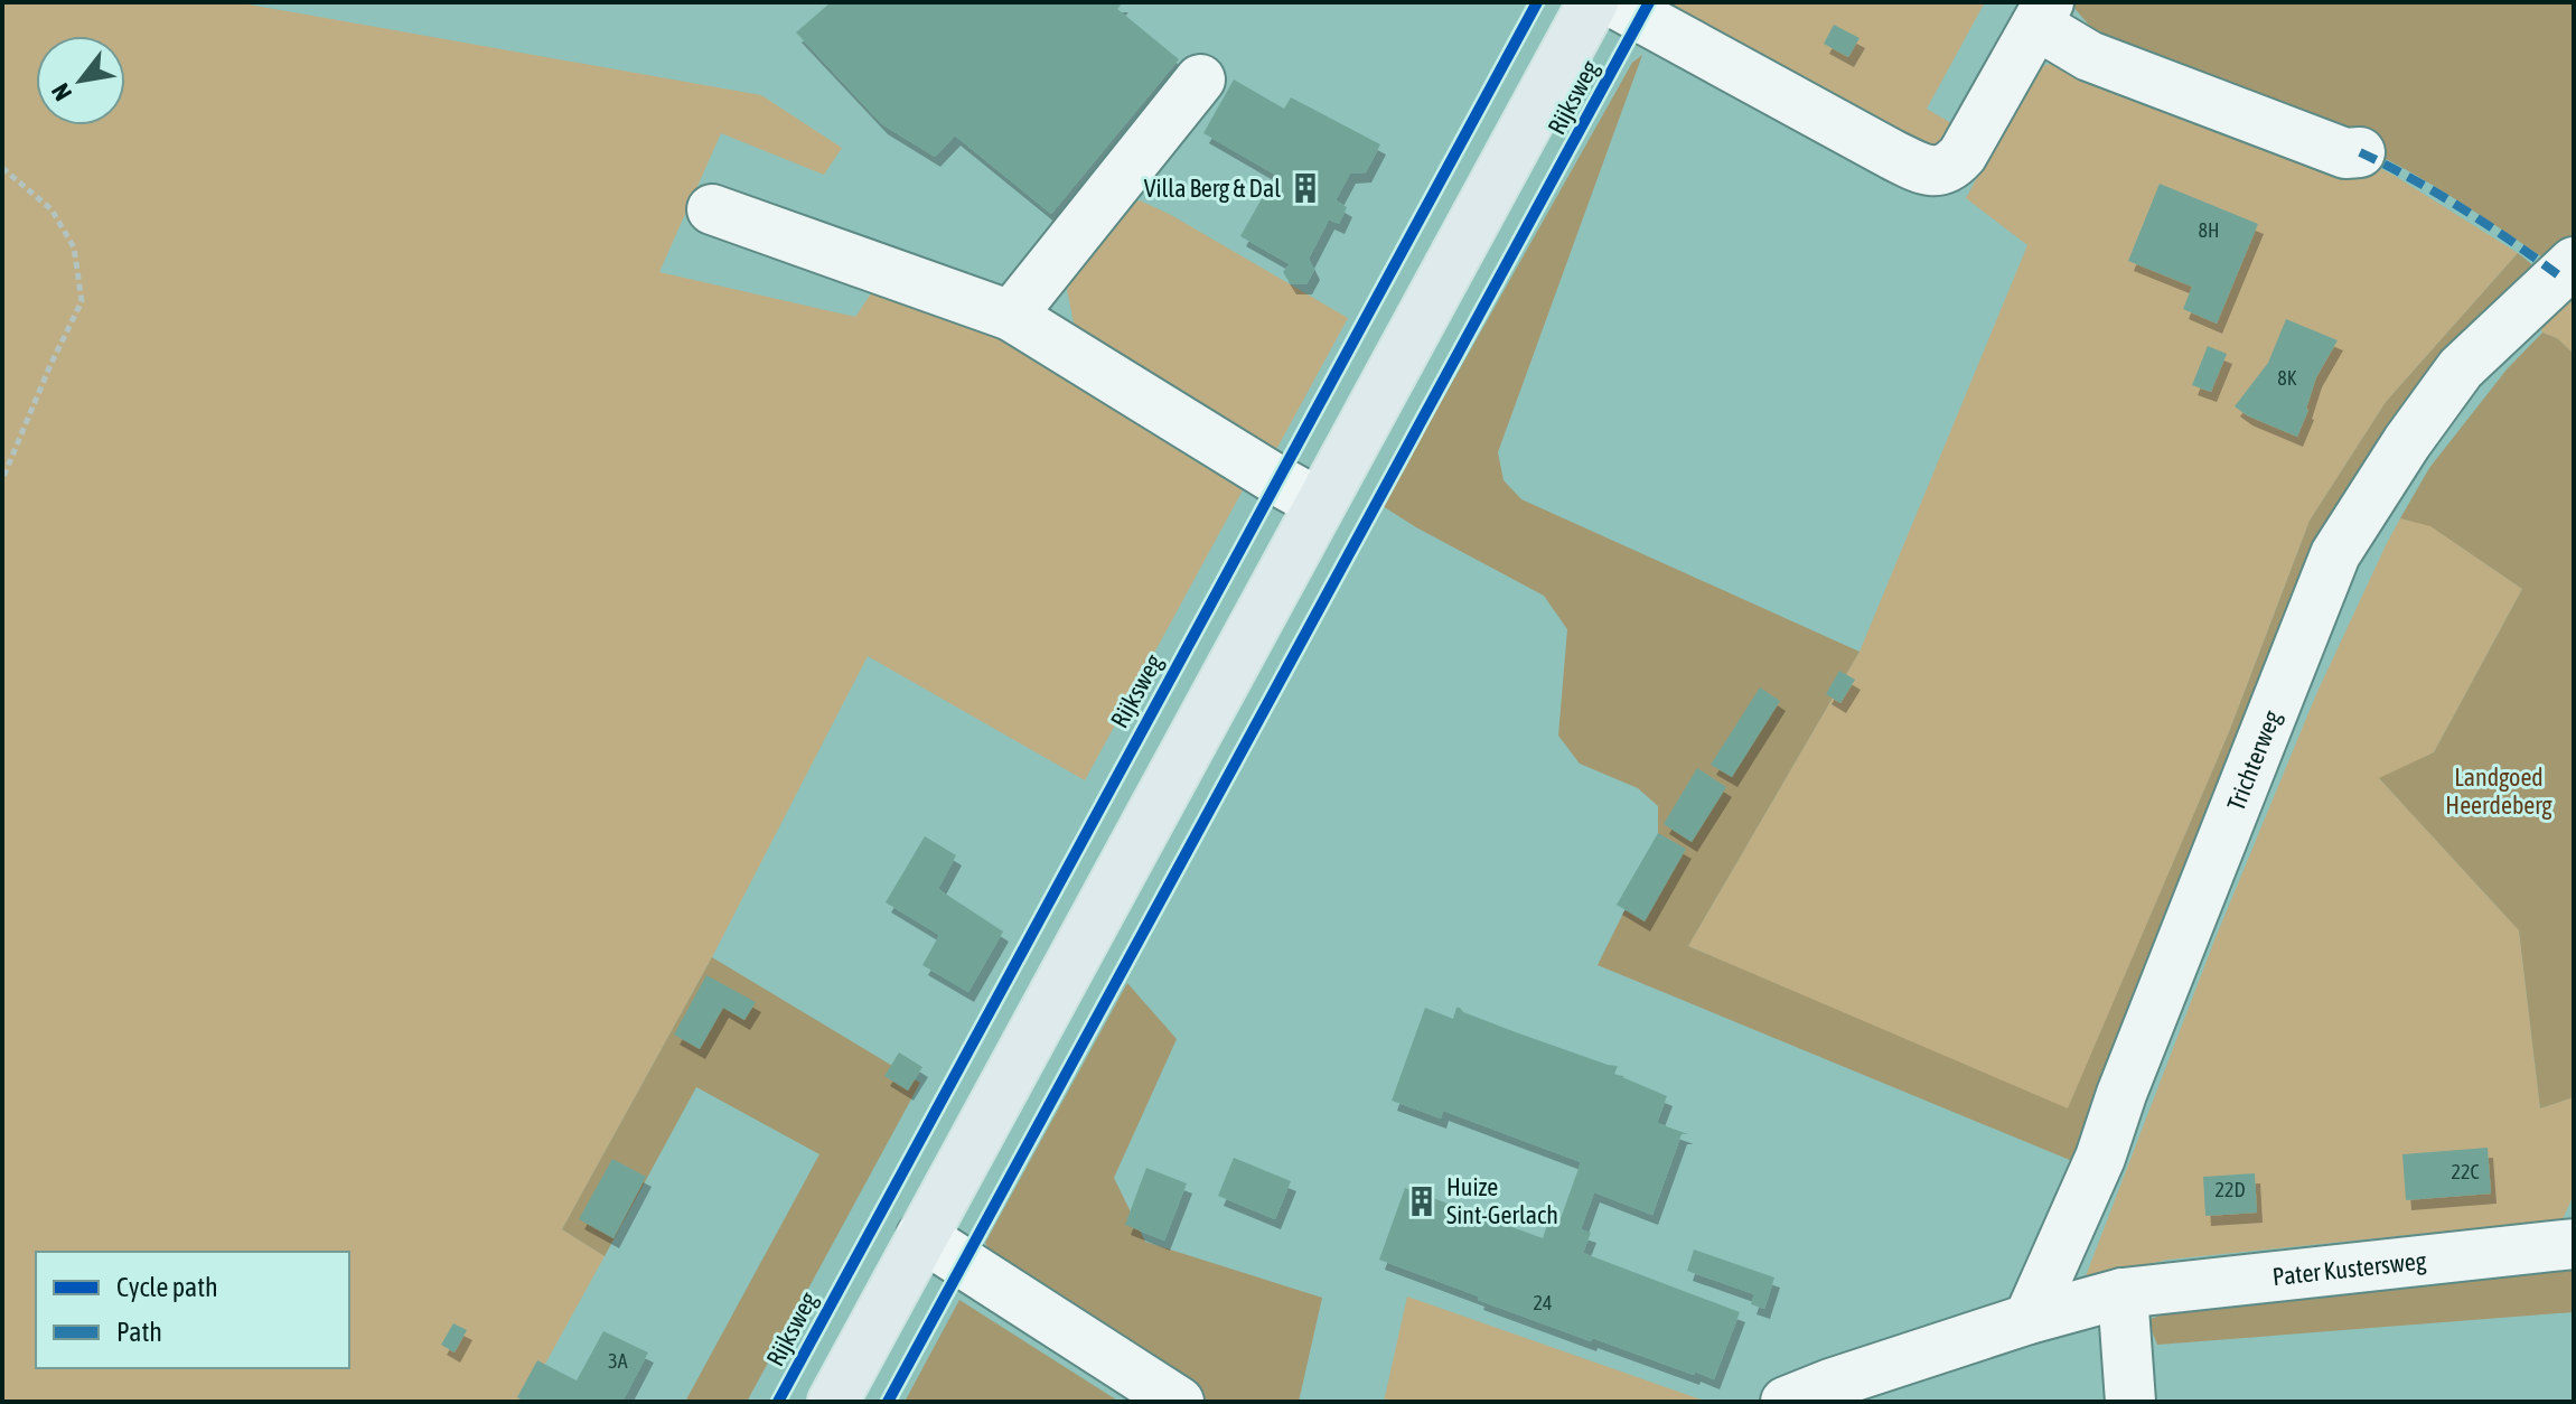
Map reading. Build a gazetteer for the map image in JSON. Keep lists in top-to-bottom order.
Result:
{
  "streets": {
    "main road": ["Rijksweg"],
    "street": ["Trichterweg", "Pater Kustersweg"]
  },
  "crossings": [
    ["Trichterweg", "Pater Kustersweg"]
  ],
  "parks": ["Landgoed Heerdeberg"],
  "places": {
    "building": ["Villa Berg & Dal", "Huize Sint-Gerlach"]
  },
  "house_numbers": [
    "8H",
    "8K",
    "22C",
    "22D",
    "24",
    "3A"
  ],
  "legend": ["Cycle path", "Path"],
  "north": "bottom left"
}
